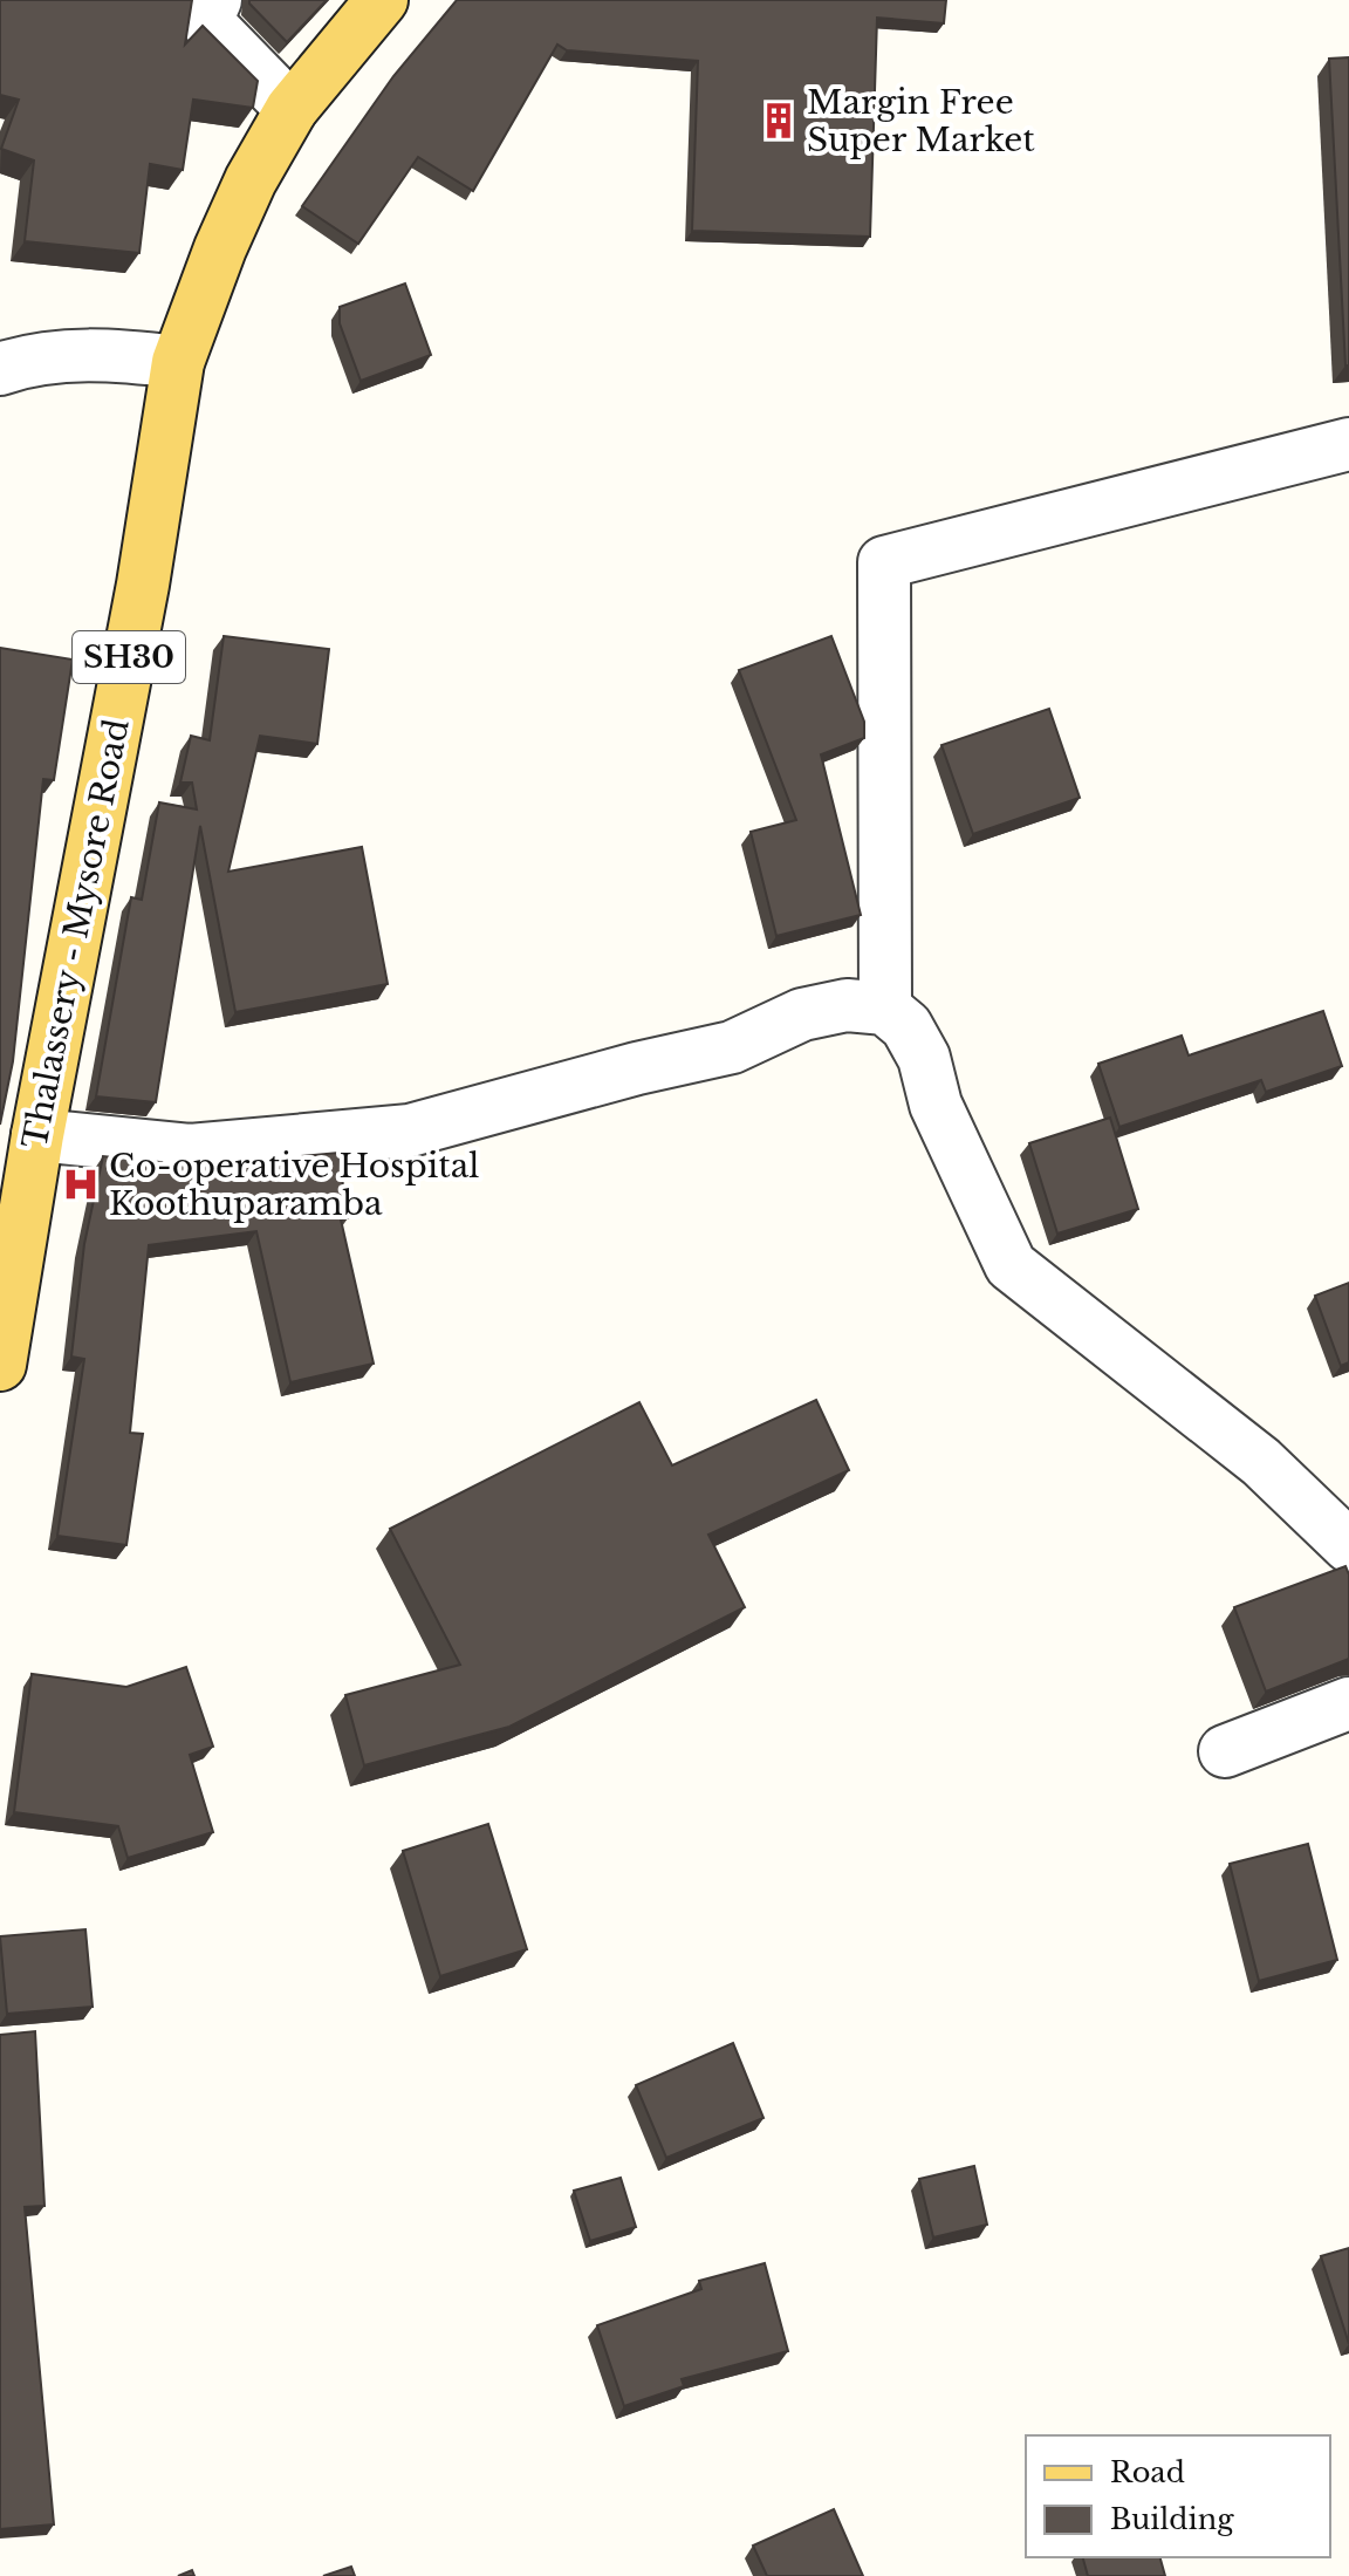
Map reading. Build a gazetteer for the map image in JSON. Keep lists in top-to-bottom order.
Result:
{
  "streets": {
    "main road": ["SH30", "Thalassery - Mysore Road"]
  },
  "places": {
    "building": ["Margin Free Super Market"],
    "hospital": ["Co-operative Hospital Koothuparamba"]
  },
  "legend": ["Road", "Building"]
}
